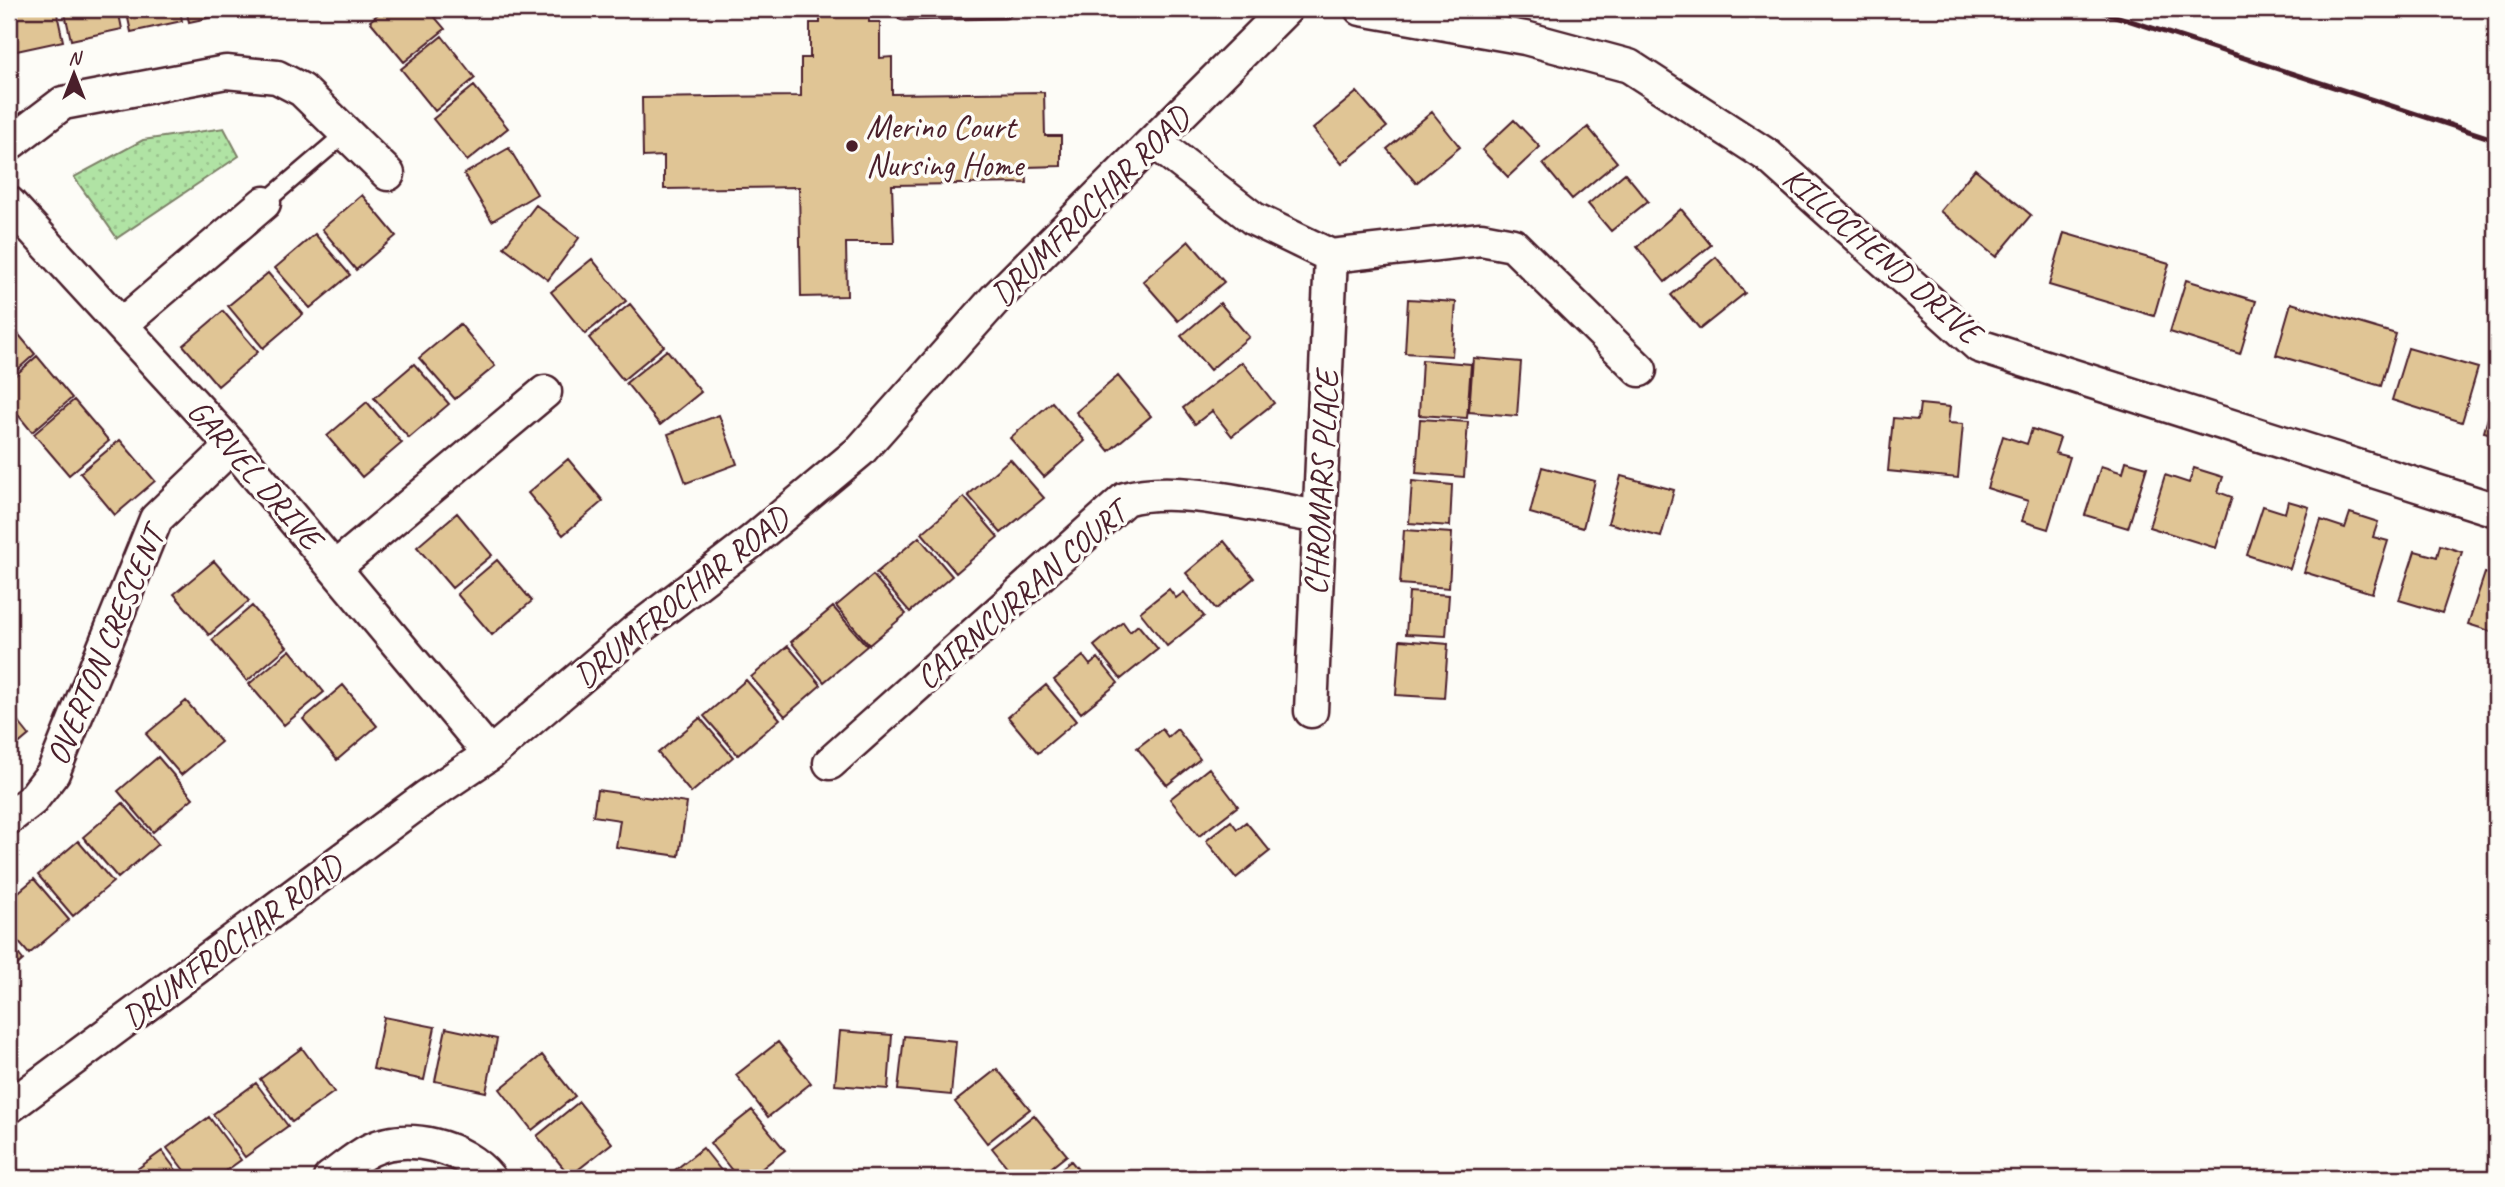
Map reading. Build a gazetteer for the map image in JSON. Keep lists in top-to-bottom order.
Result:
{
  "streets": {
    "street": [
      "DRUMFROCHAR ROAD",
      "KILLOCHEND DRIVE",
      "GARVEL DRIVE",
      "CHROMARS PLACE",
      "CAIRNCURRAN COURT",
      "OVERTON CRESCENT"
    ]
  },
  "crossings": [
    ["DRUMFROCHAR ROAD", "GARVEL DRIVE"],
    ["GARVEL DRIVE", "OVERTON CRESCENT"],
    ["CHROMARS PLACE", "CAIRNCURRAN COURT"]
  ],
  "places": ["Merino Court Nursing Home"],
  "north": "top"
}
